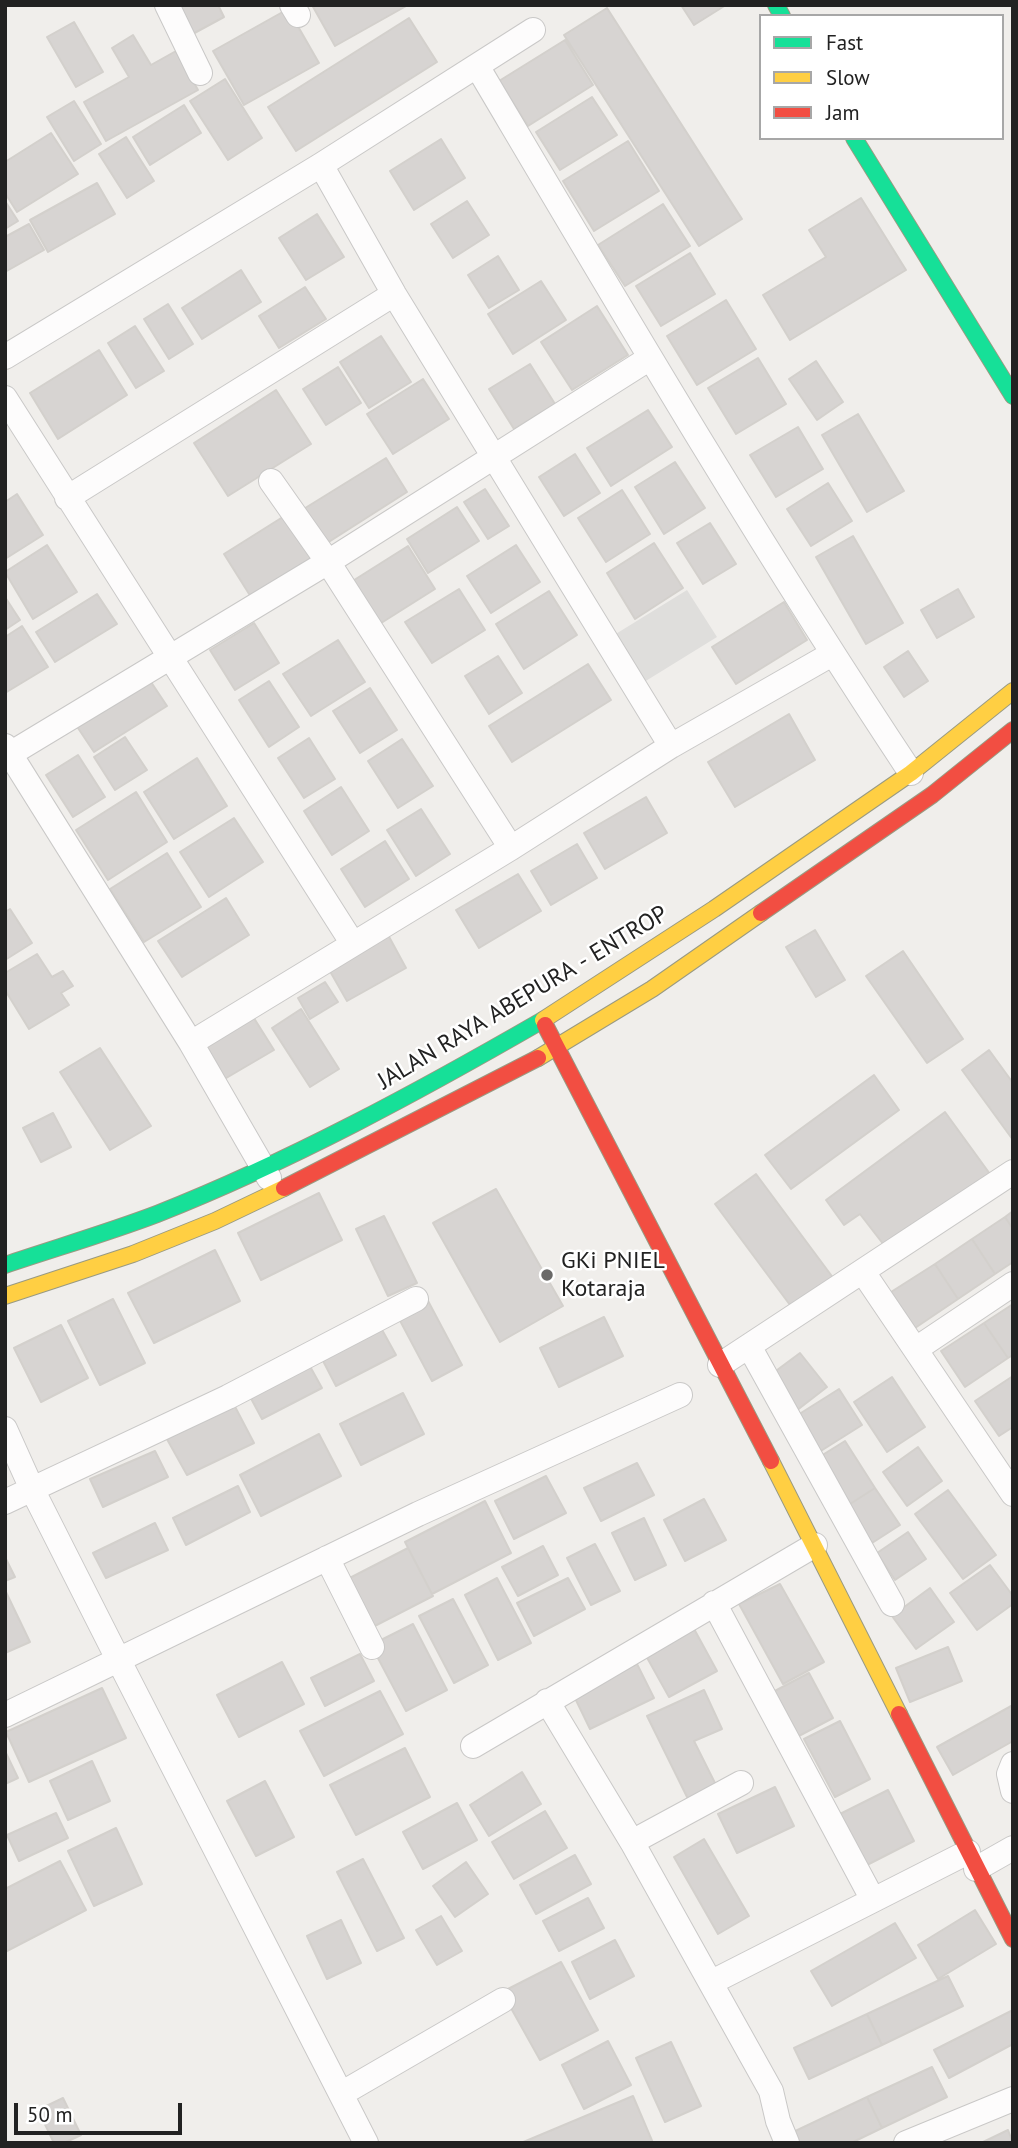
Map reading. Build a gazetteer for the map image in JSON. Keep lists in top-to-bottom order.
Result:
{
  "streets": {
    "main road": ["JALAN RAYA ABEPURA - ENTROP"]
  },
  "places": ["GKi PNIEL Kotaraja"],
  "legend": ["Fast", "Slow", "Jam"],
  "scale_bar": "50 m"
}
